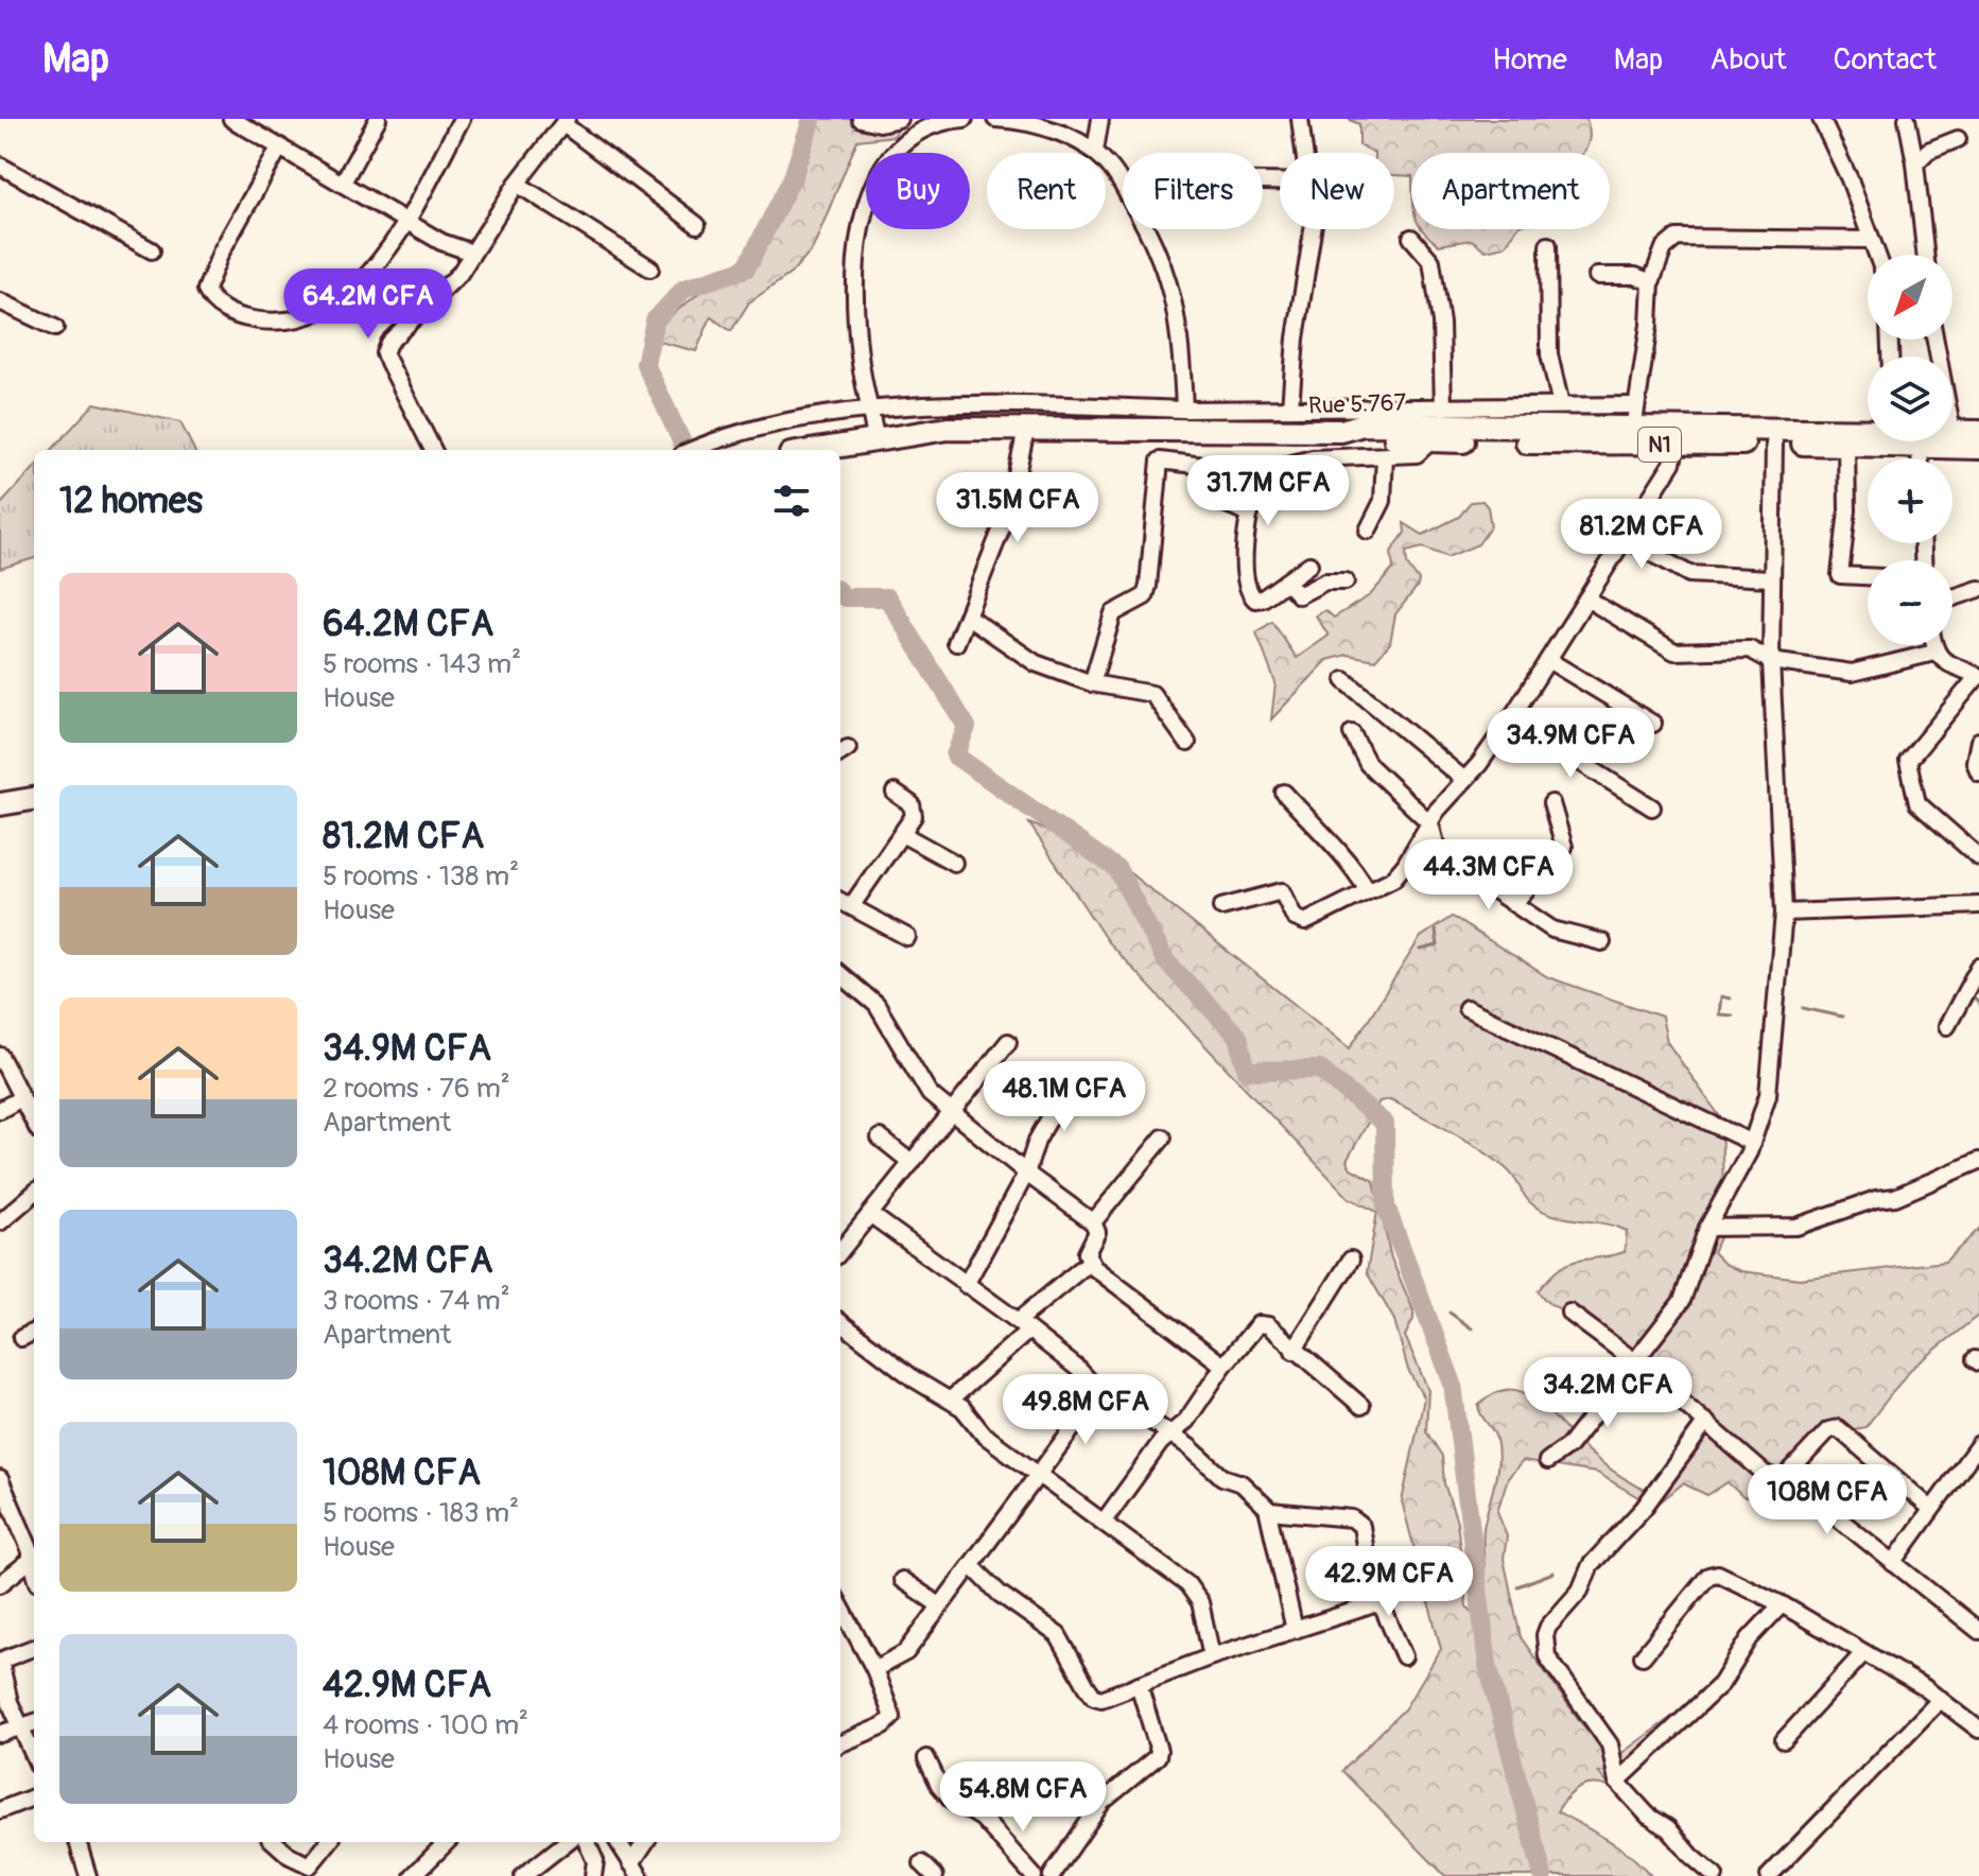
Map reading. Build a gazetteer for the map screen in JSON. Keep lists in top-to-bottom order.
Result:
{
  "streets": {
    "highway": ["Rue 5.767", "N1"]
  },
  "crossings": [
    ["Rue 5.767", "N1"]
  ],
  "north": "bottom left",
  "page": {
    "header": "Map",
    "nav": [
      "Home",
      "Map",
      "About",
      "Contact"
    ],
    "chip": [
      "Buy",
      "Rent",
      "Filters",
      "New",
      "Apartment"
    ],
    "map_buttons": ["+", "−"],
    "price": [
      "64.2M CFA",
      "31.7M CFA",
      "31.5M CFA",
      "81.2M CFA",
      "34.9M CFA",
      "44.3M CFA",
      "48.1M CFA",
      "34.2M CFA",
      "49.8M CFA",
      "108M CFA",
      "42.9M CFA",
      "54.8M CFA"
    ],
    "heading": "12 homes",
    "list": [
      {
        "name": "64.2M CFA",
        "note": "5 rooms · 143 m² · House"
      },
      {
        "name": "81.2M CFA",
        "note": "5 rooms · 138 m² · House"
      },
      {
        "name": "34.9M CFA",
        "note": "2 rooms · 76 m² · Apartment"
      },
      {
        "name": "34.2M CFA",
        "note": "3 rooms · 74 m² · Apartment"
      },
      {
        "name": "108M CFA",
        "note": "5 rooms · 183 m² · House"
      },
      {
        "name": "42.9M CFA",
        "note": "4 rooms · 100 m² · House"
      }
    ]
  }
}
